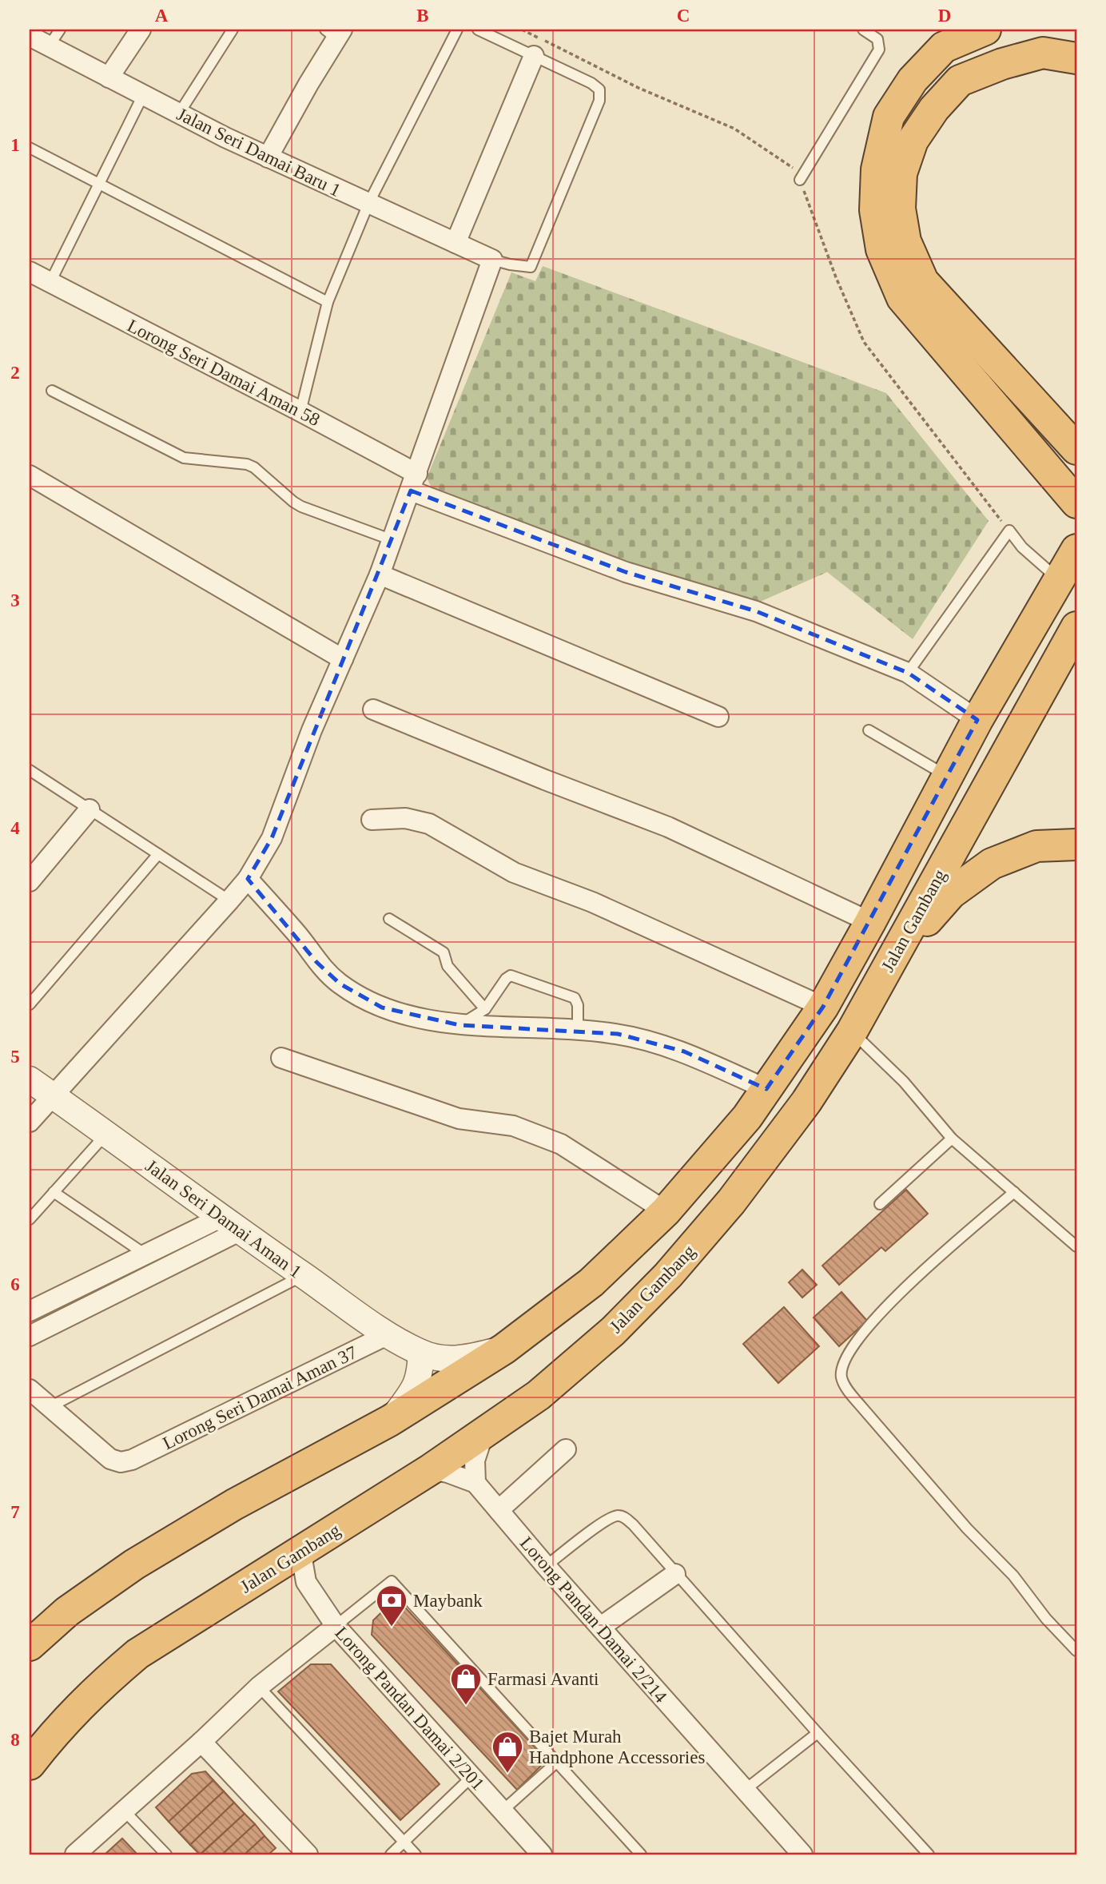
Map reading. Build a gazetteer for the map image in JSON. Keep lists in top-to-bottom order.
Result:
{
  "streets": {
    "highway": ["Jalan Gambang"],
    "street": [
      "Jalan Seri Damai Baru 1",
      "Lorong Seri Damai Aman 58",
      "Jalan Seri Damai Aman 1",
      "Lorong Seri Damai Aman 37",
      "Lorong Pandan Damai 2/214",
      "Lorong Pandan Damai 2/201"
    ]
  },
  "crossings": [
    ["Lorong Seri Damai Aman 58", "Jalan Gambang"],
    ["Jalan Gambang", "Jalan Seri Damai Aman 1"],
    ["Jalan Gambang", "Lorong Pandan Damai 2/214"],
    ["Jalan Gambang", "Lorong Pandan Damai 2/201"],
    ["Jalan Seri Damai Aman 1", "Lorong Seri Damai Aman 37"]
  ],
  "places": {
    "bank": ["Maybank"],
    "shop": ["Farmasi Avanti", "Bajet Murah Handphone Accessories"]
  },
  "grid": {
    "columns": [
      "A",
      "B",
      "C",
      "D"
    ],
    "rows": [
      "1",
      "2",
      "3",
      "4",
      "5",
      "6",
      "7",
      "8"
    ]
  }
}
